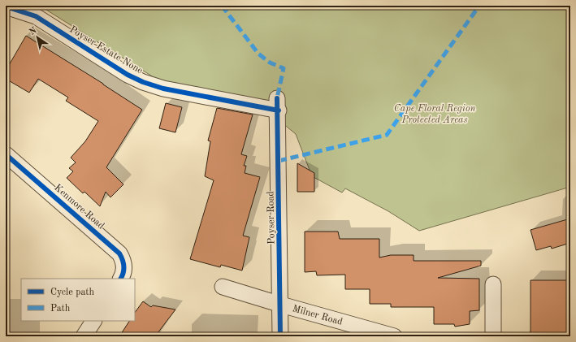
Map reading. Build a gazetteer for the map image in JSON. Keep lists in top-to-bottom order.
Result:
{
  "streets": {
    "street": [
      "Poyser Estate None",
      "Kenmore Road",
      "Poyser Road",
      "Milner Road"
    ]
  },
  "crossings": [
    ["Poyser Estate None", "Poyser Road"],
    ["Poyser Road", "Milner Road"]
  ],
  "parks": ["Cape Floral Region Protected Areas"],
  "legend": ["Cycle path", "Path"],
  "north": "top left"
}
